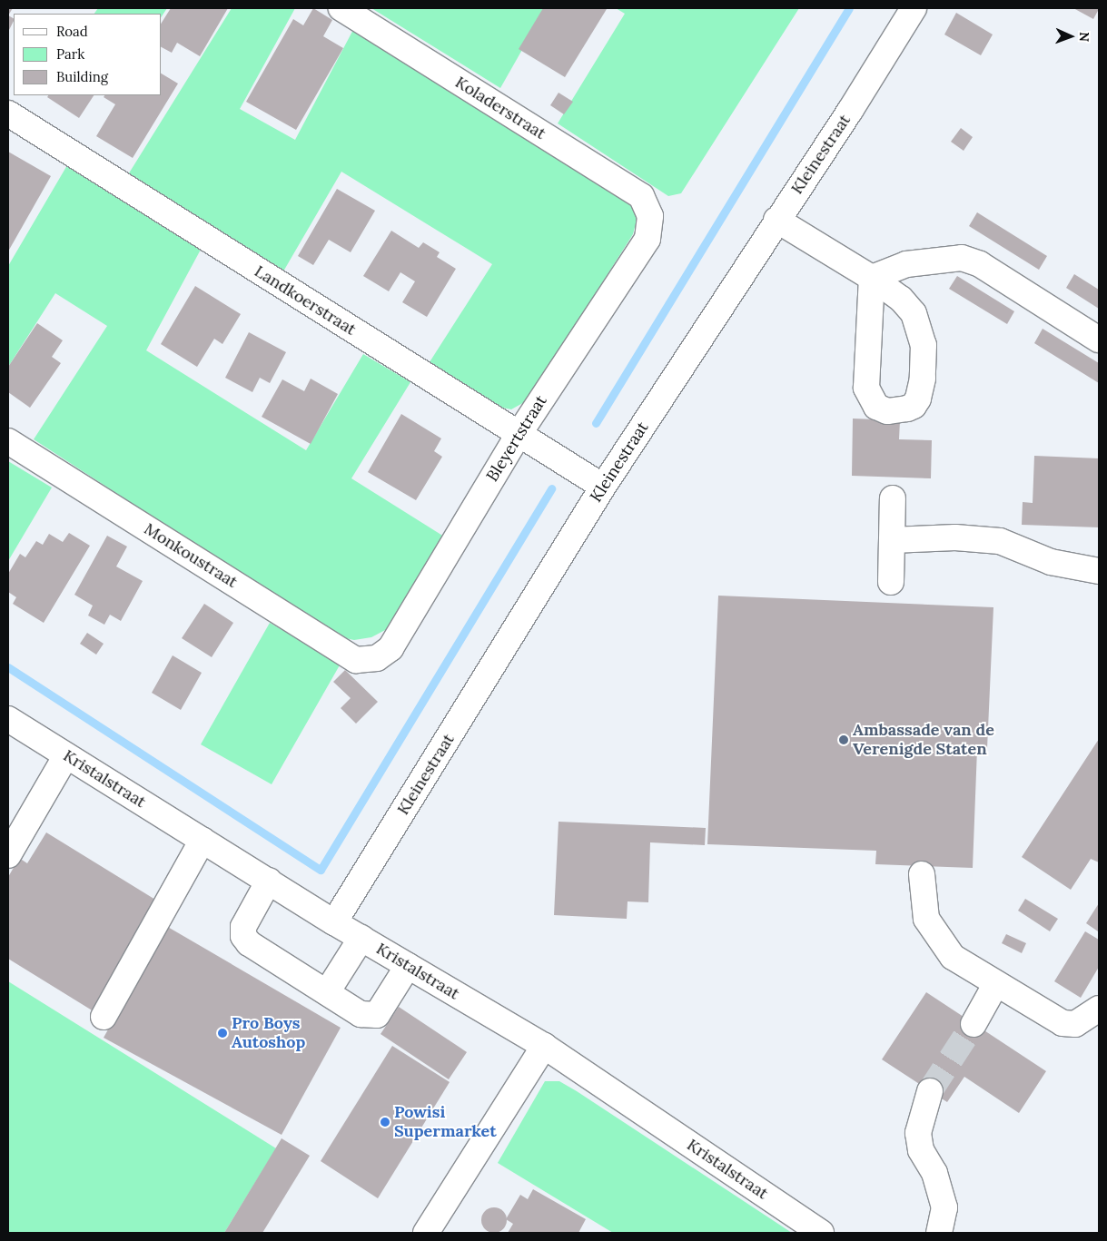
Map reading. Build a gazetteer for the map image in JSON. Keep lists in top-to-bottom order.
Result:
{
  "streets": {
    "street": [
      "Koladerstraat",
      "Kleinestraat",
      "Landkoerstraat",
      "Bleyertstraat",
      "Monkoustraat",
      "Kristalstraat"
    ]
  },
  "crossings": [
    ["Koladerstraat", "Bleyertstraat"],
    ["Kleinestraat", "Landkoerstraat"],
    ["Kleinestraat", "Kristalstraat"],
    ["Landkoerstraat", "Bleyertstraat"],
    ["Bleyertstraat", "Monkoustraat"]
  ],
  "places": ["Ambassade van de Verenigde Staten", "Pro Boys Autoshop", "Powisi Supermarket"],
  "legend": ["Road", "Park", "Building"],
  "north": "right"
}
